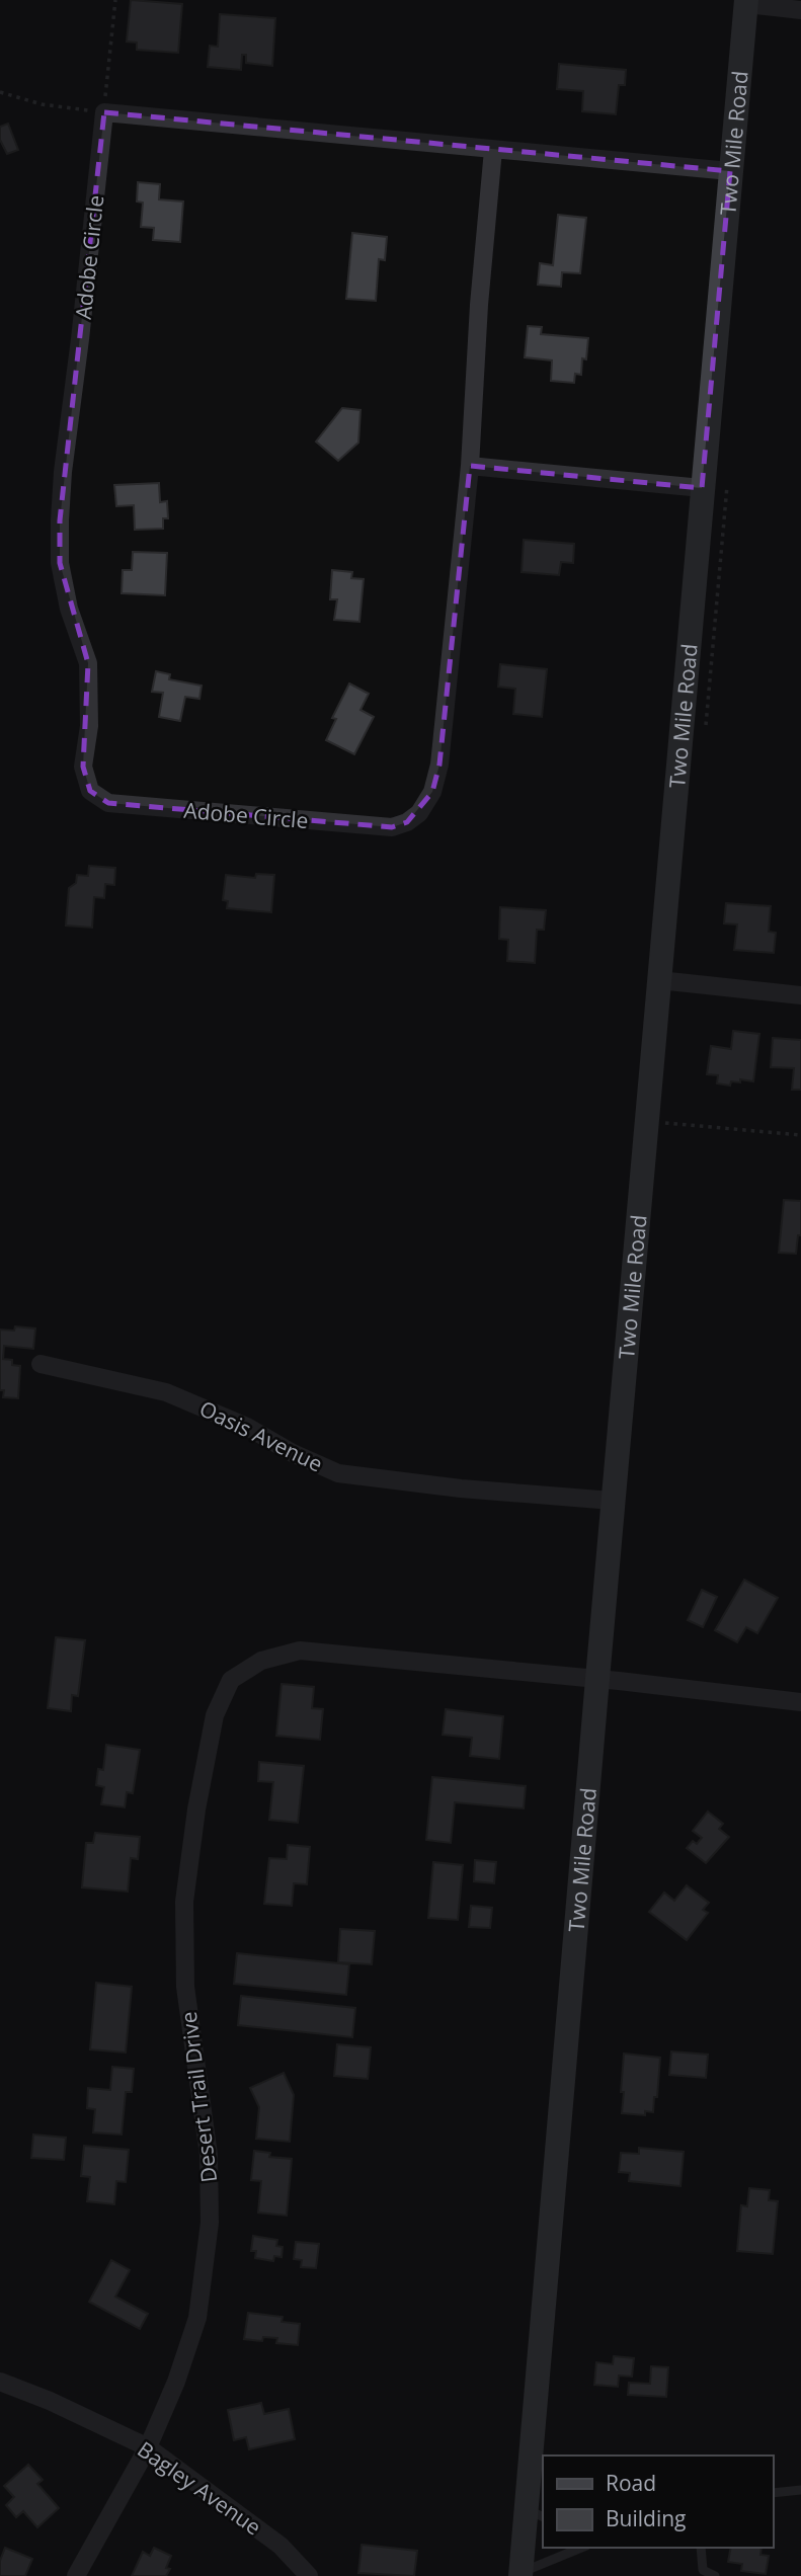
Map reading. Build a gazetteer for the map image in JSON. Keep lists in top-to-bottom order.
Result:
{
  "streets": {
    "main road": ["Two Mile Road"],
    "street": [
      "Adobe Circle",
      "Oasis Avenue",
      "Desert Trail Drive",
      "Bagley Avenue"
    ]
  },
  "crossings": [
    ["Two Mile Road", "Oasis Avenue"],
    ["Two Mile Road", "Desert Trail Drive"],
    ["Desert Trail Drive", "Bagley Avenue"]
  ],
  "legend": ["Road", "Building"]
}
